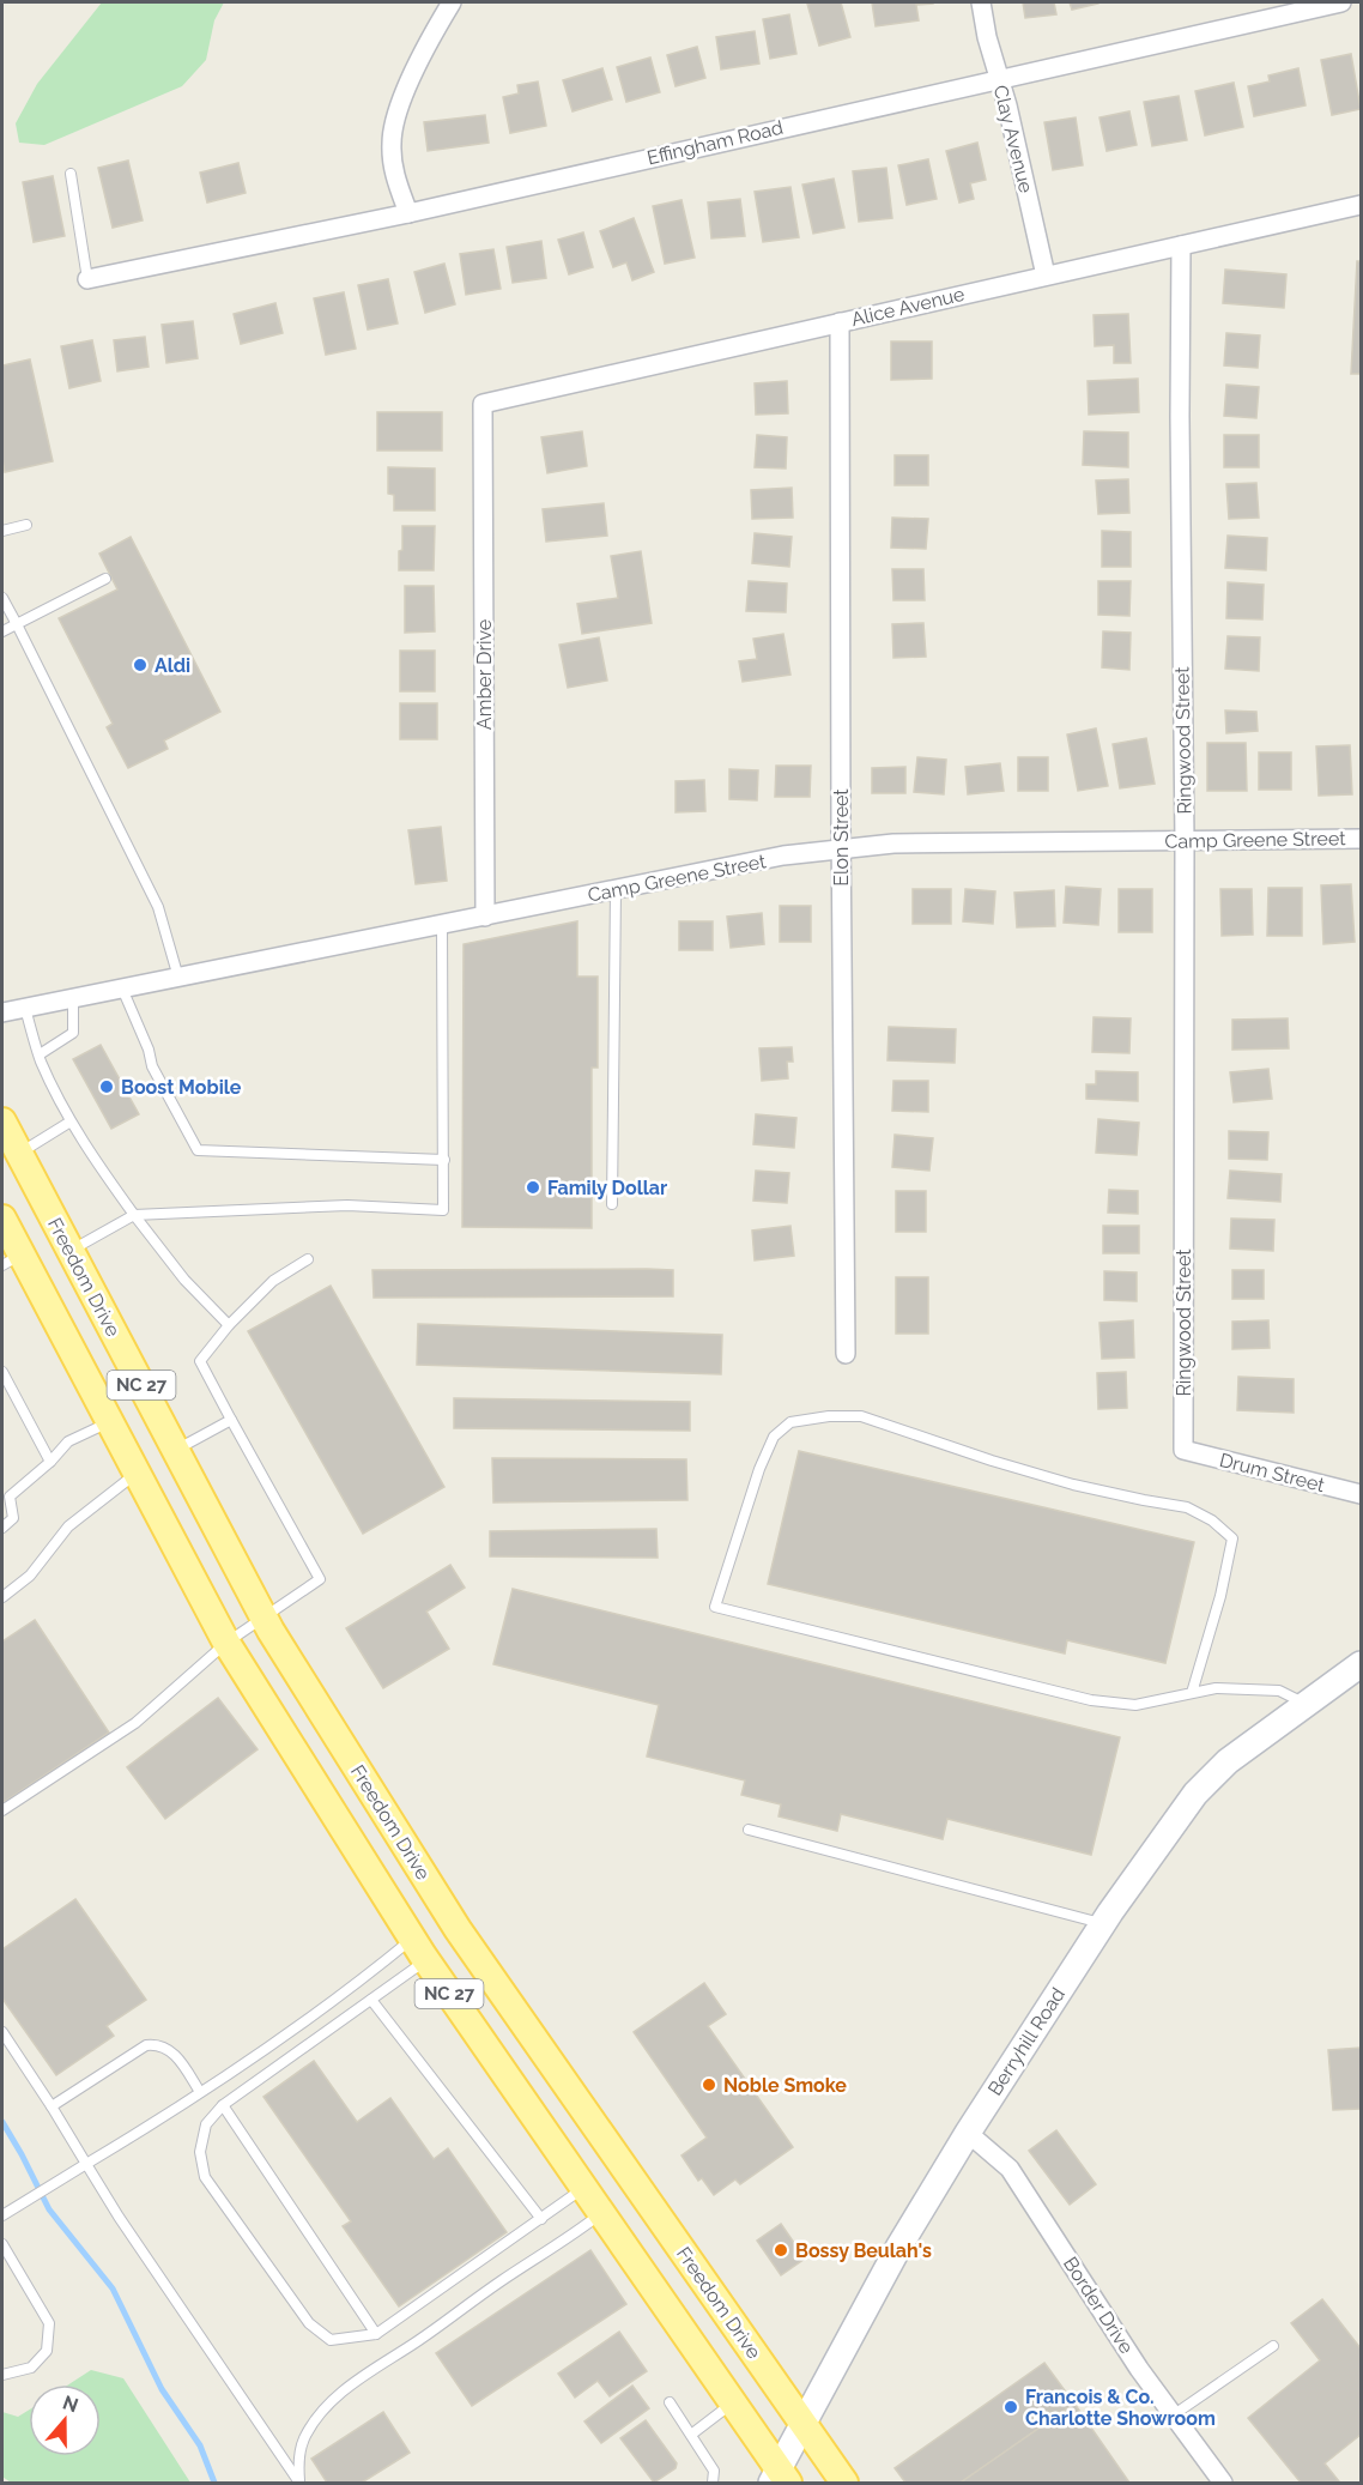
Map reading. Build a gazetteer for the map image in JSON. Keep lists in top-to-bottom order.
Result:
{
  "streets": {
    "main road": ["Freedom Drive", "NC 27"],
    "street": [
      "Clay Avenue",
      "Effingham Road",
      "Alice Avenue",
      "Amber Drive",
      "Ringwood Street",
      "Elon Street",
      "Camp Greene Street",
      "Drum Street",
      "Berryhill Road",
      "Border Drive"
    ]
  },
  "crossings": [
    ["Clay Avenue", "Effingham Road"],
    ["Clay Avenue", "Alice Avenue"],
    ["Alice Avenue", "Amber Drive"],
    ["Alice Avenue", "Ringwood Street"],
    ["Alice Avenue", "Elon Street"],
    ["Amber Drive", "Camp Greene Street"],
    ["Ringwood Street", "Camp Greene Street"],
    ["Ringwood Street", "Drum Street"],
    ["Elon Street", "Camp Greene Street"],
    ["Freedom Drive", "Berryhill Road"],
    ["NC 27", "Berryhill Road"],
    ["Berryhill Road", "Border Drive"]
  ],
  "places": [
    "Aldi",
    "Boost Mobile",
    "Family Dollar",
    "Noble Smoke",
    "Bossy Beulah's",
    "Francois & Co. Charlotte Showroom"
  ],
  "north": "top"
}
